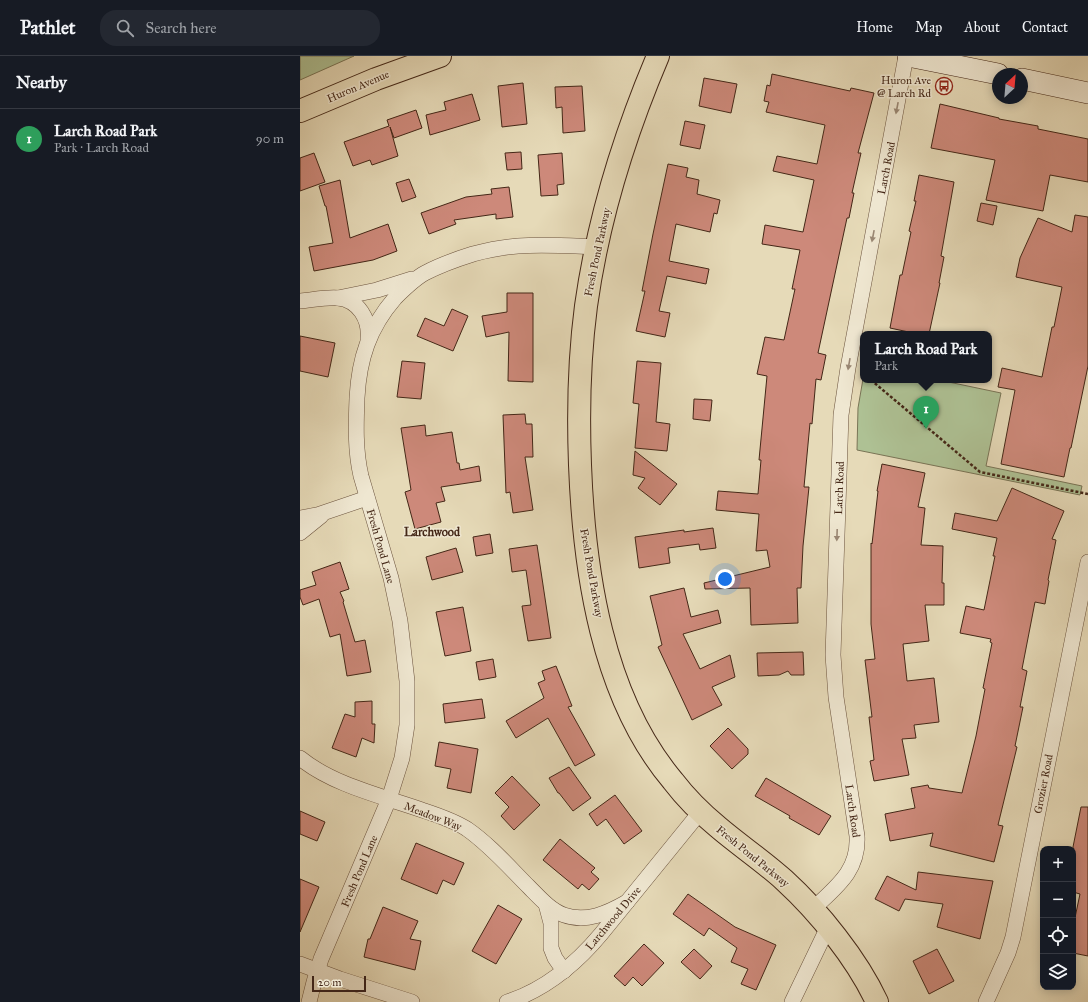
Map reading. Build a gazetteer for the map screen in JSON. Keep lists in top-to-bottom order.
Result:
{
  "streets": {
    "main road": ["Huron Avenue", "Fresh Pond Parkway"],
    "street": [
      "Larch Road",
      "Fresh Pond Lane",
      "Grozier Road",
      "Meadow Way",
      "Larchwood Drive"
    ]
  },
  "crossings": [
    ["Larch Road", "Fresh Pond Parkway"],
    ["Fresh Pond Parkway", "Fresh Pond Lane"],
    ["Fresh Pond Parkway", "Larchwood Drive"],
    ["Fresh Pond Lane", "Meadow Way"],
    ["Meadow Way", "Larchwood Drive"]
  ],
  "one_way": ["Larch Road"],
  "districts": ["Larchwood"],
  "places": {
    "bus stop": ["Huron Ave @ Larch Rd"]
  },
  "scale_bar": "20 m",
  "north": "top right",
  "page": {
    "header": "Pathlet",
    "search": "Search here",
    "nav": [
      "Home",
      "Map",
      "About",
      "Contact"
    ],
    "heading": "Nearby",
    "list": [
      {
        "mark": "1",
        "name": "Larch Road Park",
        "note": "Park · Larch Road",
        "value": "90 m"
      }
    ],
    "popup": ["Larch Road Park", "Park"],
    "pins": "1",
    "map_buttons": ["+", "−"],
    "scale": "20 m"
  }
}
